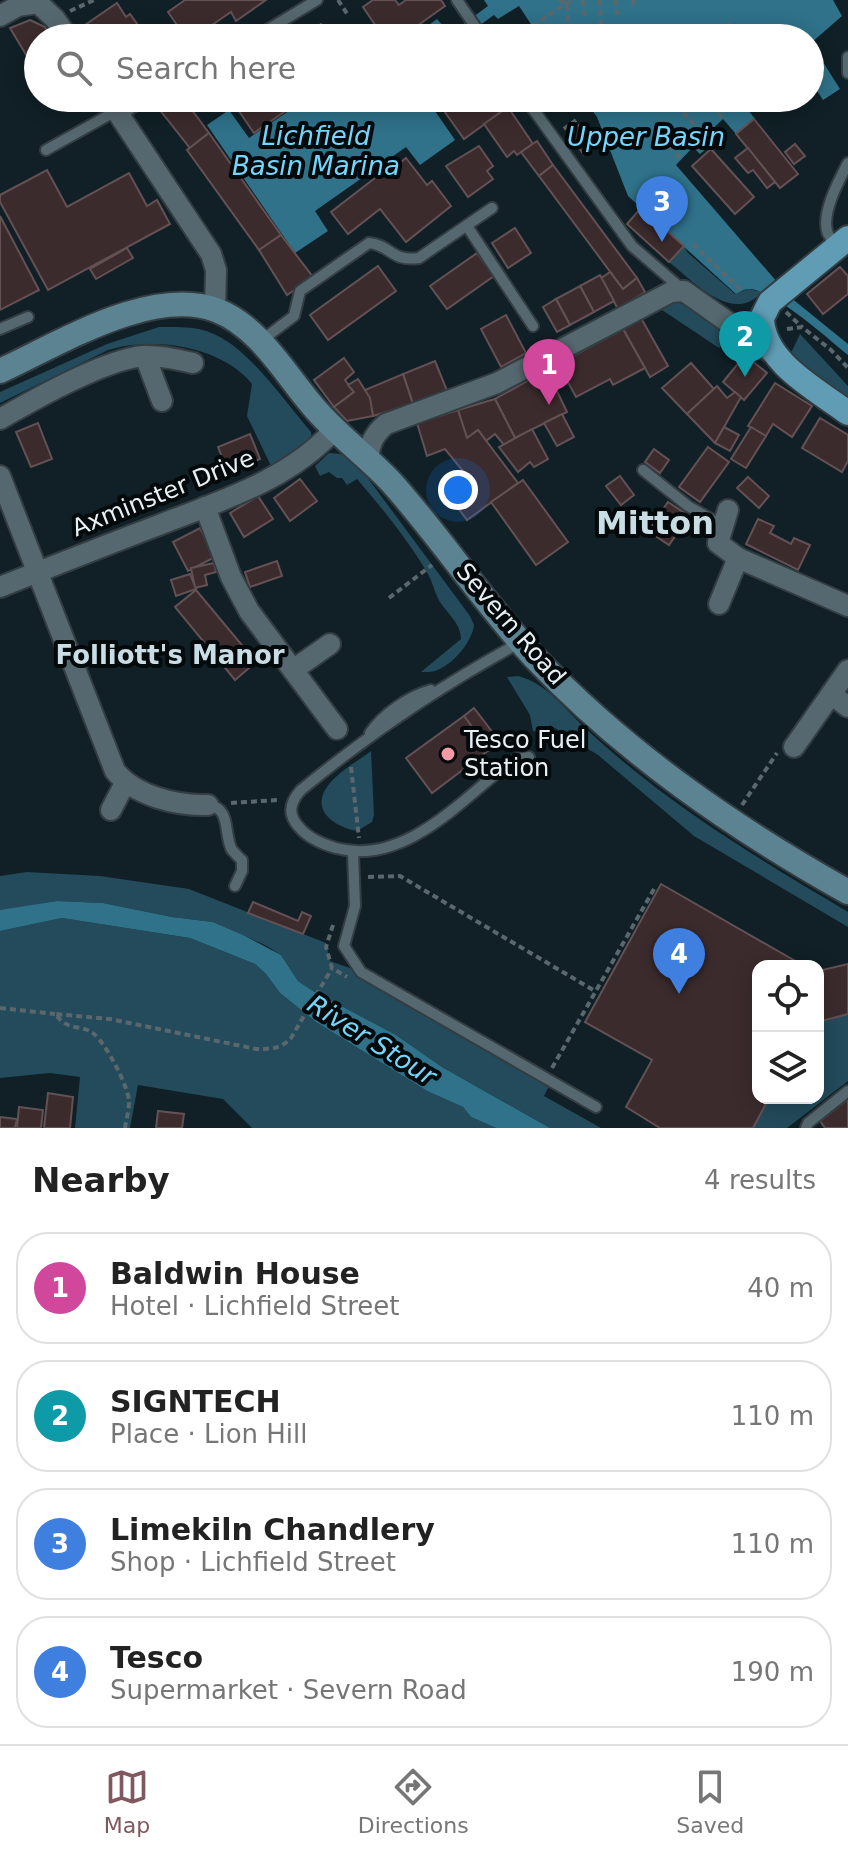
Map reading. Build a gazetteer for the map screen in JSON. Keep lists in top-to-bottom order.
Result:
{
  "streets": {
    "street": ["Axminster Drive", "Severn Road"]
  },
  "crossings": [
    ["Axminster Drive", "Severn Road"]
  ],
  "districts": ["Mitton", "Folliott's Manor"],
  "water": ["Lichfield Basin Marina", "Upper Basin", "River Stour"],
  "places": ["Tesco Fuel Station"],
  "page": {
    "search": "Search here",
    "pins": [
      "3",
      "2",
      "1",
      "4"
    ],
    "heading": ["Nearby", "4 results"],
    "list": [
      {
        "mark": "1",
        "name": "Baldwin House",
        "note": "Hotel · Lichfield Street",
        "value": "40 m"
      },
      {
        "mark": "2",
        "name": "SIGNTECH",
        "note": "Place · Lion Hill",
        "value": "110 m"
      },
      {
        "mark": "3",
        "name": "Limekiln Chandlery",
        "note": "Shop · Lichfield Street",
        "value": "110 m"
      },
      {
        "mark": "4",
        "name": "Tesco",
        "note": "Supermarket · Severn Road",
        "value": "190 m"
      }
    ],
    "nav": ["Map", "Directions", "Saved"]
  }
}
